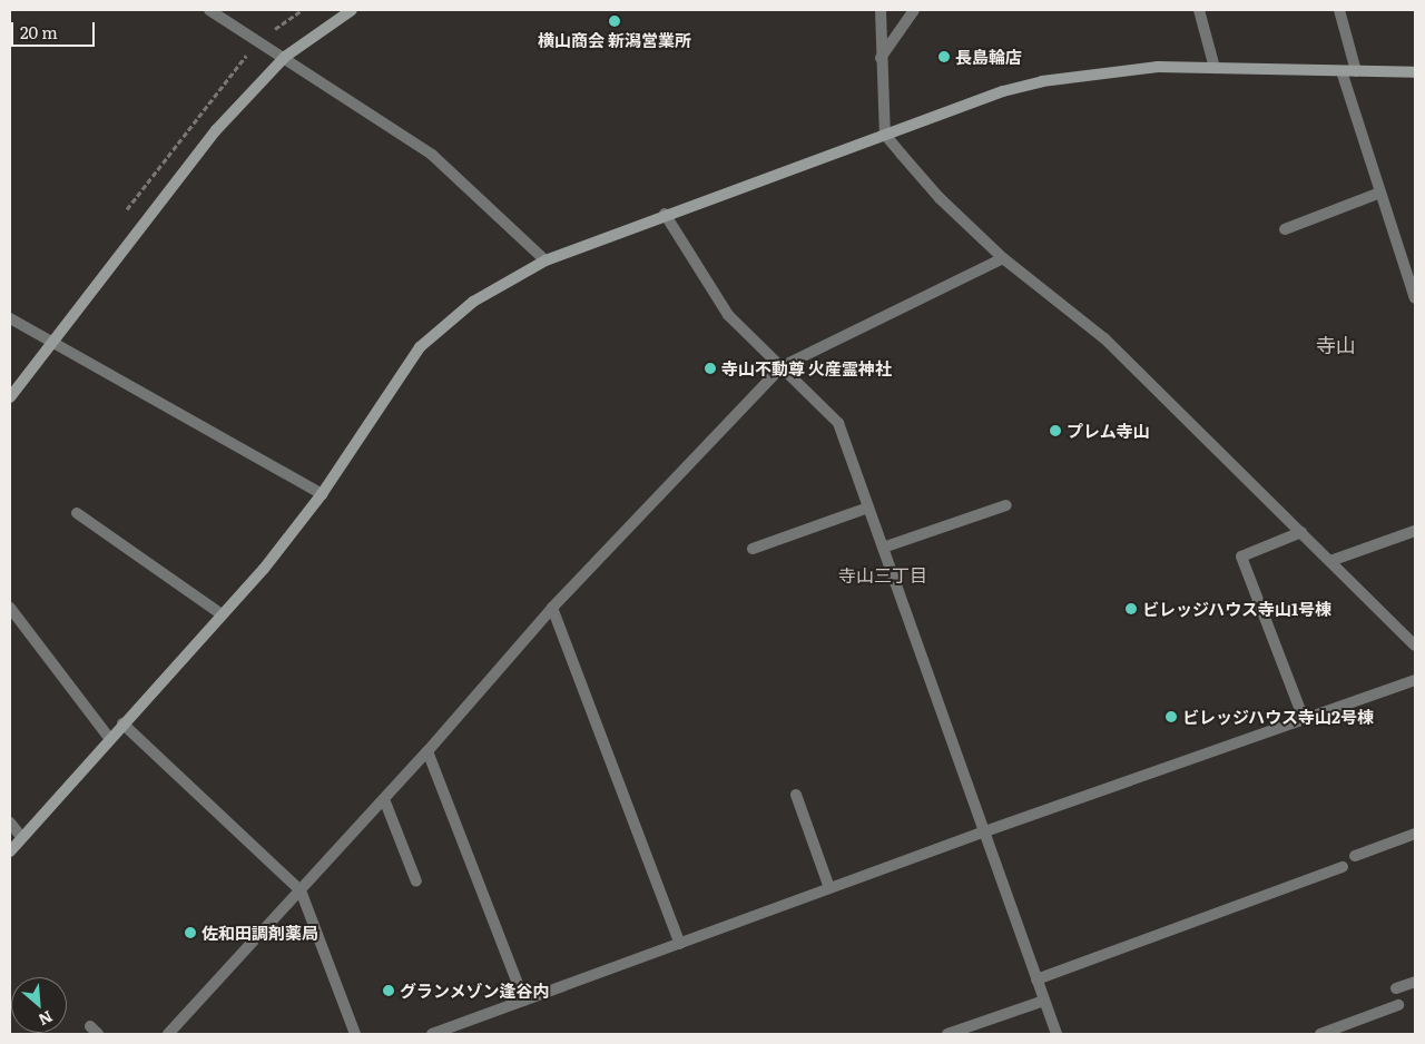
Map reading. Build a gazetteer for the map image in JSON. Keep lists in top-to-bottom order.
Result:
{
  "districts": ["寺山", "寺山三丁目"],
  "places": [
    "横山商会 新潟営業所",
    "長島輪店",
    "寺山不動尊 火産霊神社",
    "プレム寺山",
    "ビレッジハウス寺山1号棟",
    "ビレッジハウス寺山2号棟",
    "佐和田調剤薬局",
    "グランメゾン逢谷内"
  ],
  "scale_bar": "20 m",
  "north": "bottom right"
}
